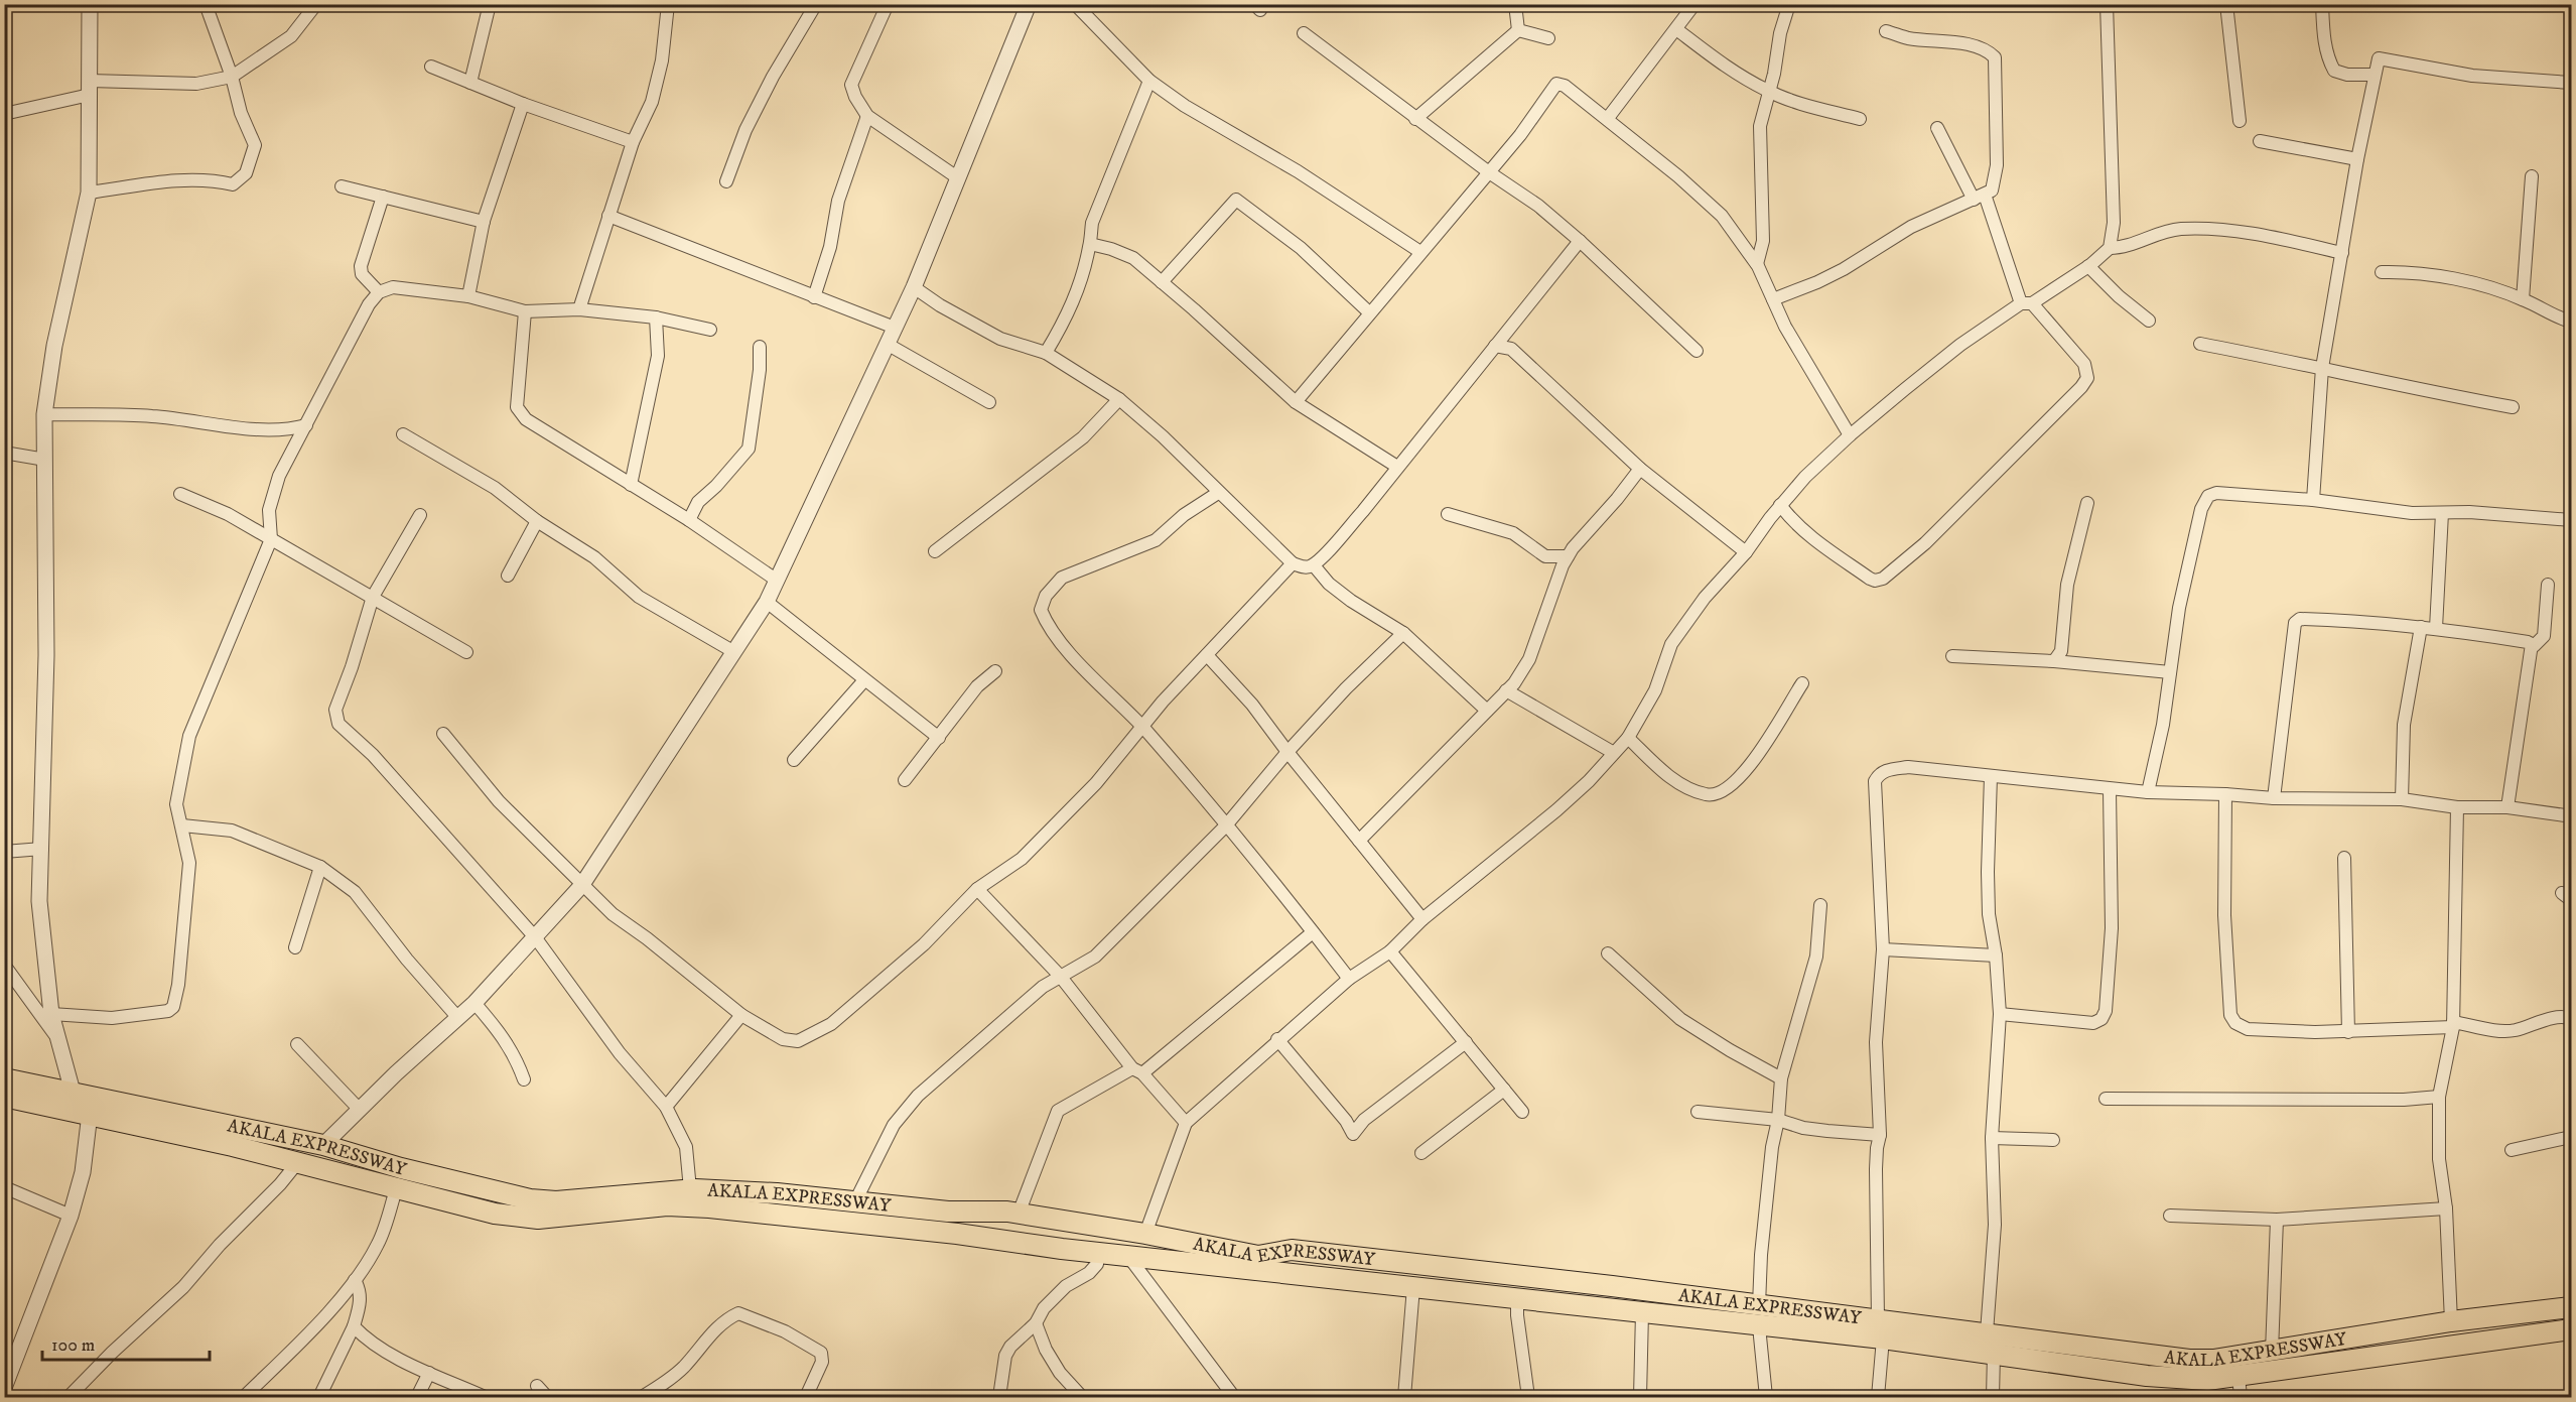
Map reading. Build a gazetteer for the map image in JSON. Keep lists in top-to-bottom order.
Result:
{
  "streets": {
    "main road": ["AKALA EXPRESSWAY"]
  },
  "scale_bar": "100 m"
}
